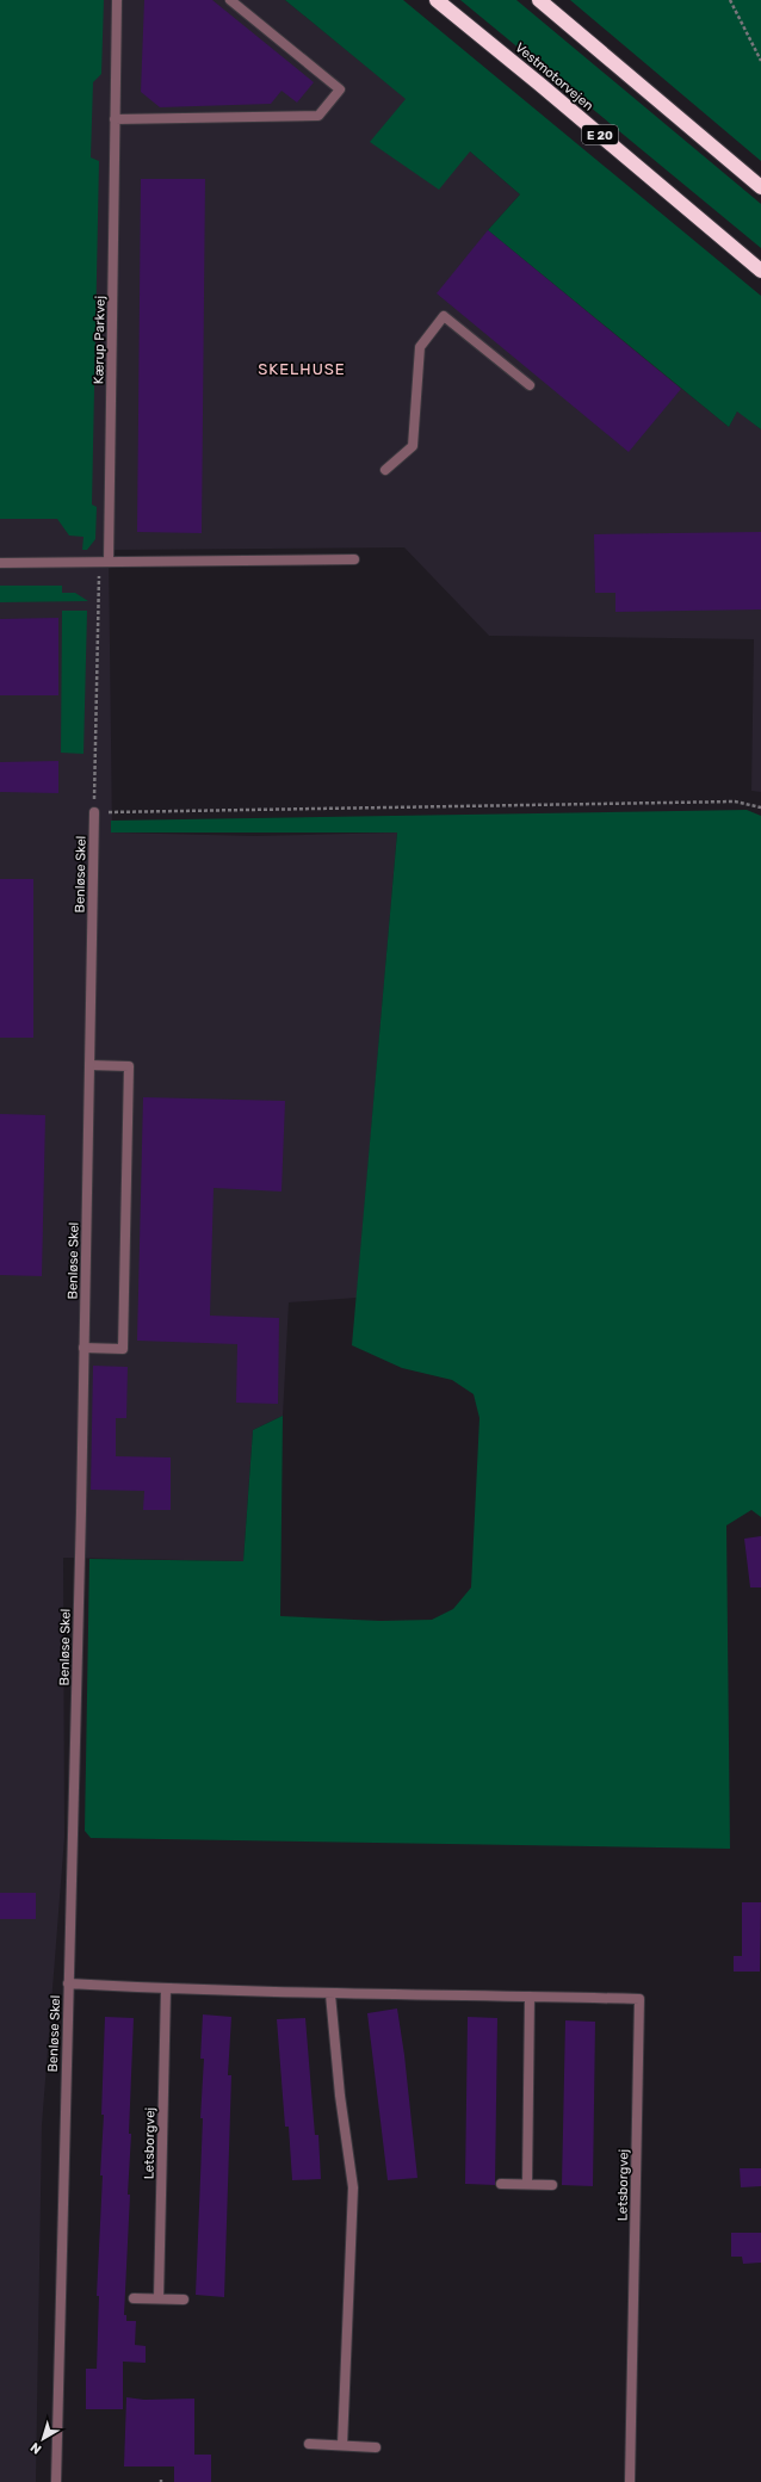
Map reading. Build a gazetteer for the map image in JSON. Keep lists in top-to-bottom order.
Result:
{
  "streets": {
    "highway": ["Vestmotorvejen", "E 20"],
    "street": ["Kærup Parkvej", "Benløse Skel", "Letsborgvej"]
  },
  "crossings": [
    ["Benløse Skel", "Letsborgvej"]
  ],
  "districts": ["SKELHUSE"],
  "north": "bottom left"
}
